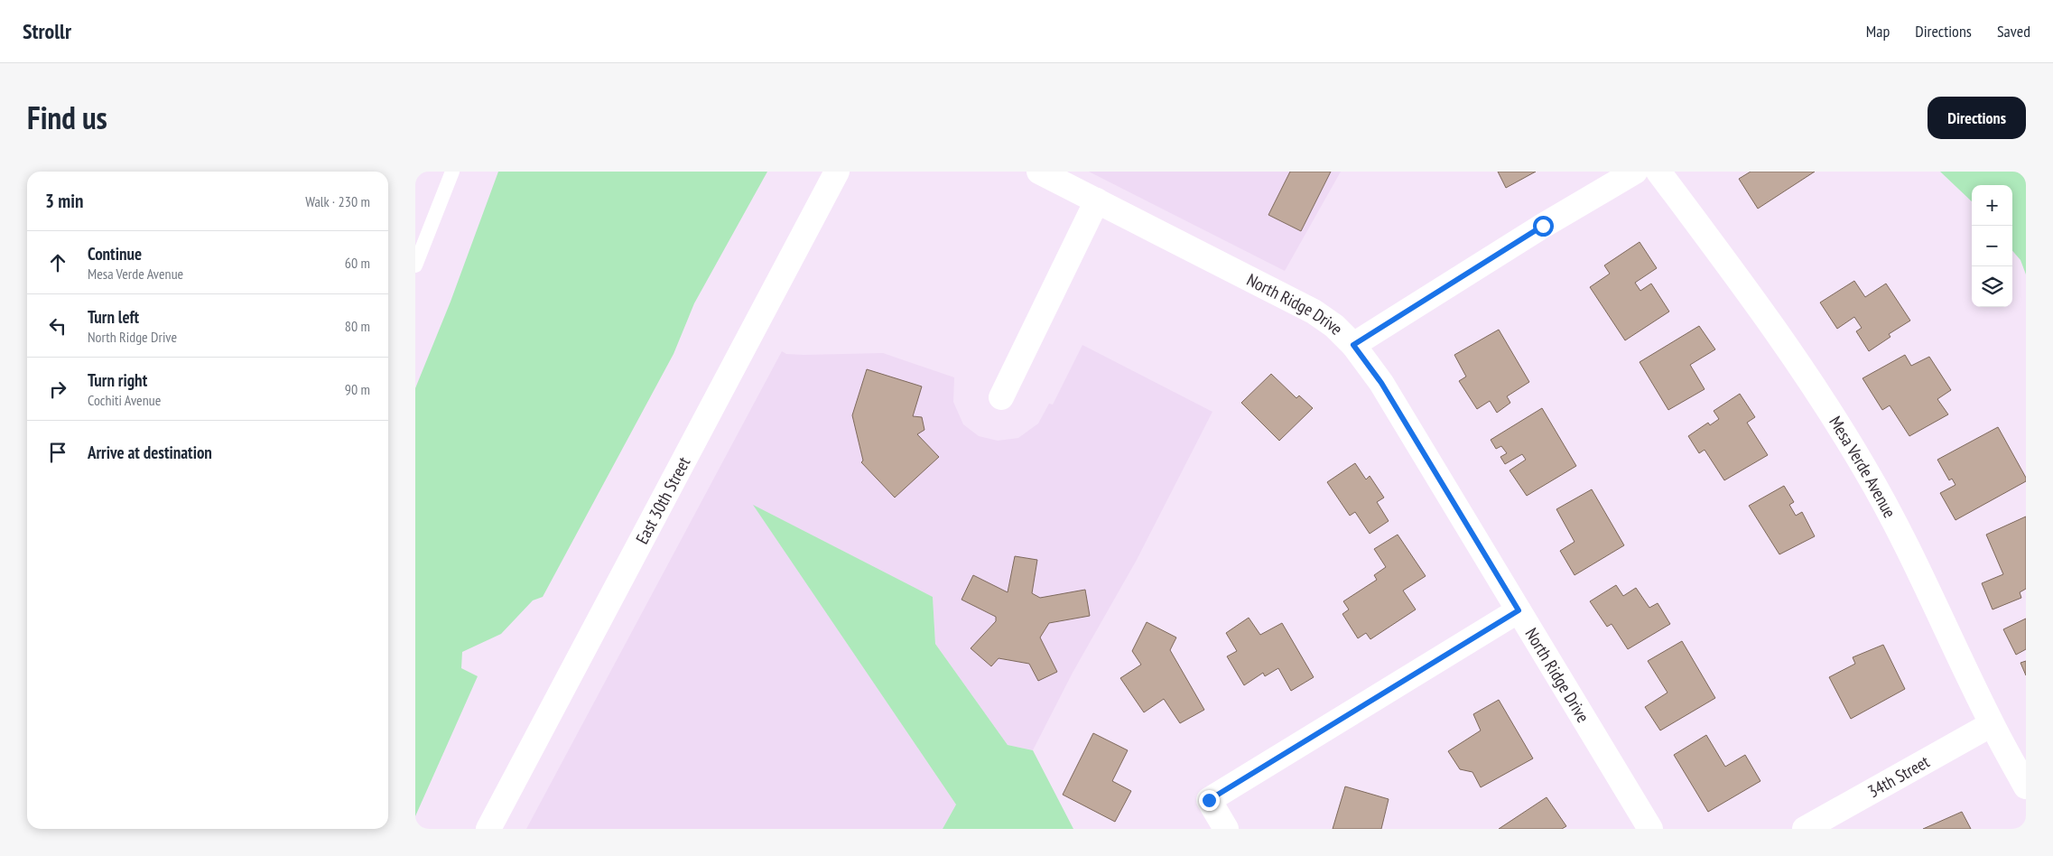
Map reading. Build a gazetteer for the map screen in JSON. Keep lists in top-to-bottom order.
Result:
{
  "streets": {
    "street": [
      "North Ridge Drive",
      "Mesa Verde Avenue",
      "East 30th Street",
      "34th Street"
    ]
  },
  "crossings": [
    ["Mesa Verde Avenue", "34th Street"]
  ],
  "page": {
    "header": "Strollr",
    "nav": ["Map", "Directions", "Saved"],
    "title": "Find us",
    "buttons": "Directions",
    "heading": ["3 min", "Walk · 230 m"],
    "map_buttons": ["+", "−"],
    "list": [
      ["Continue", "Mesa Verde Avenue", "60 m"],
      ["Turn left", "North Ridge Drive", "80 m"],
      ["Turn right", "Cochiti Avenue", "90 m"],
      "Arrive at destination"
    ]
  }
}
